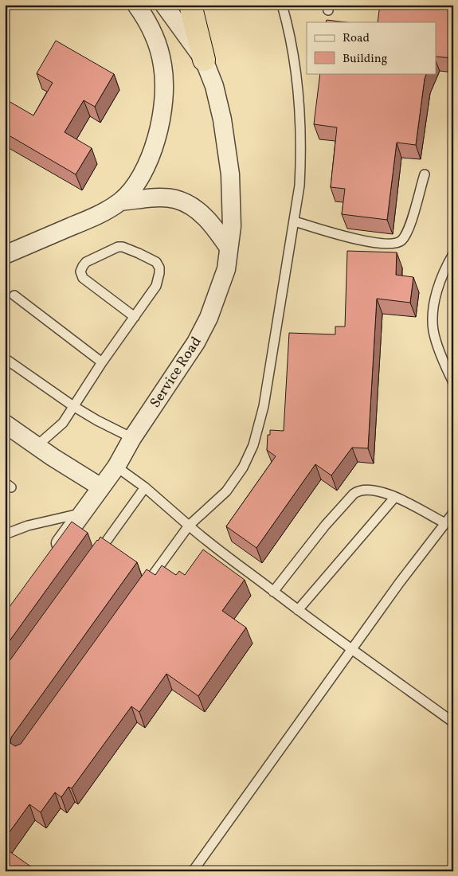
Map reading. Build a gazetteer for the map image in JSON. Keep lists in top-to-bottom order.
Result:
{
  "streets": {
    "street": ["Service Road"]
  },
  "legend": ["Road", "Building"]
}
